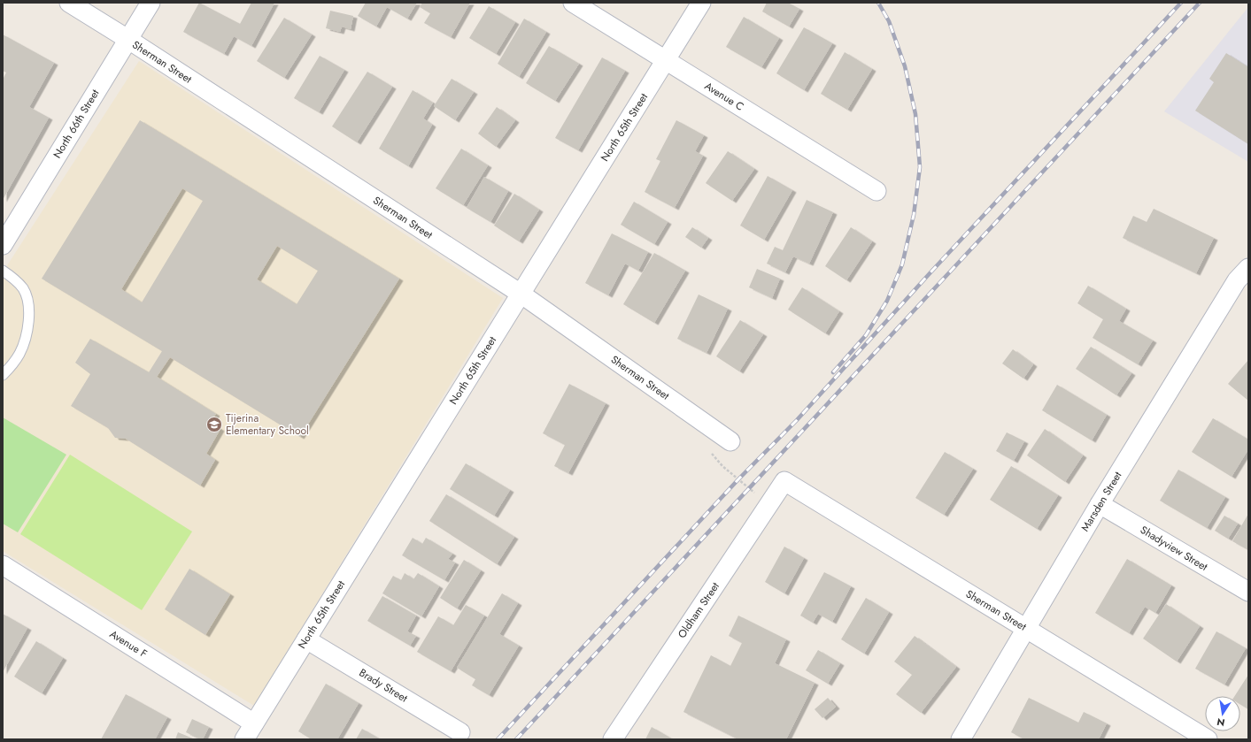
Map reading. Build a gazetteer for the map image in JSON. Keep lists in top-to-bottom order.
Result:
{
  "streets": {
    "street": [
      "Sherman Street",
      "Avenue C",
      "North 66th Street",
      "North 65th Street",
      "Marsden Street",
      "Shadyview Street",
      "Oldham Street",
      "Avenue F",
      "Brady Street"
    ]
  },
  "crossings": [
    ["Sherman Street", "North 66th Street"],
    ["Sherman Street", "North 65th Street"],
    ["Sherman Street", "Marsden Street"],
    ["Sherman Street", "Oldham Street"],
    ["Avenue C", "North 65th Street"],
    ["North 65th Street", "Avenue F"],
    ["North 65th Street", "Brady Street"],
    ["Marsden Street", "Shadyview Street"]
  ],
  "places": {
    "school or university": ["Tijerina Elementary School"]
  },
  "north": "bottom"
}
